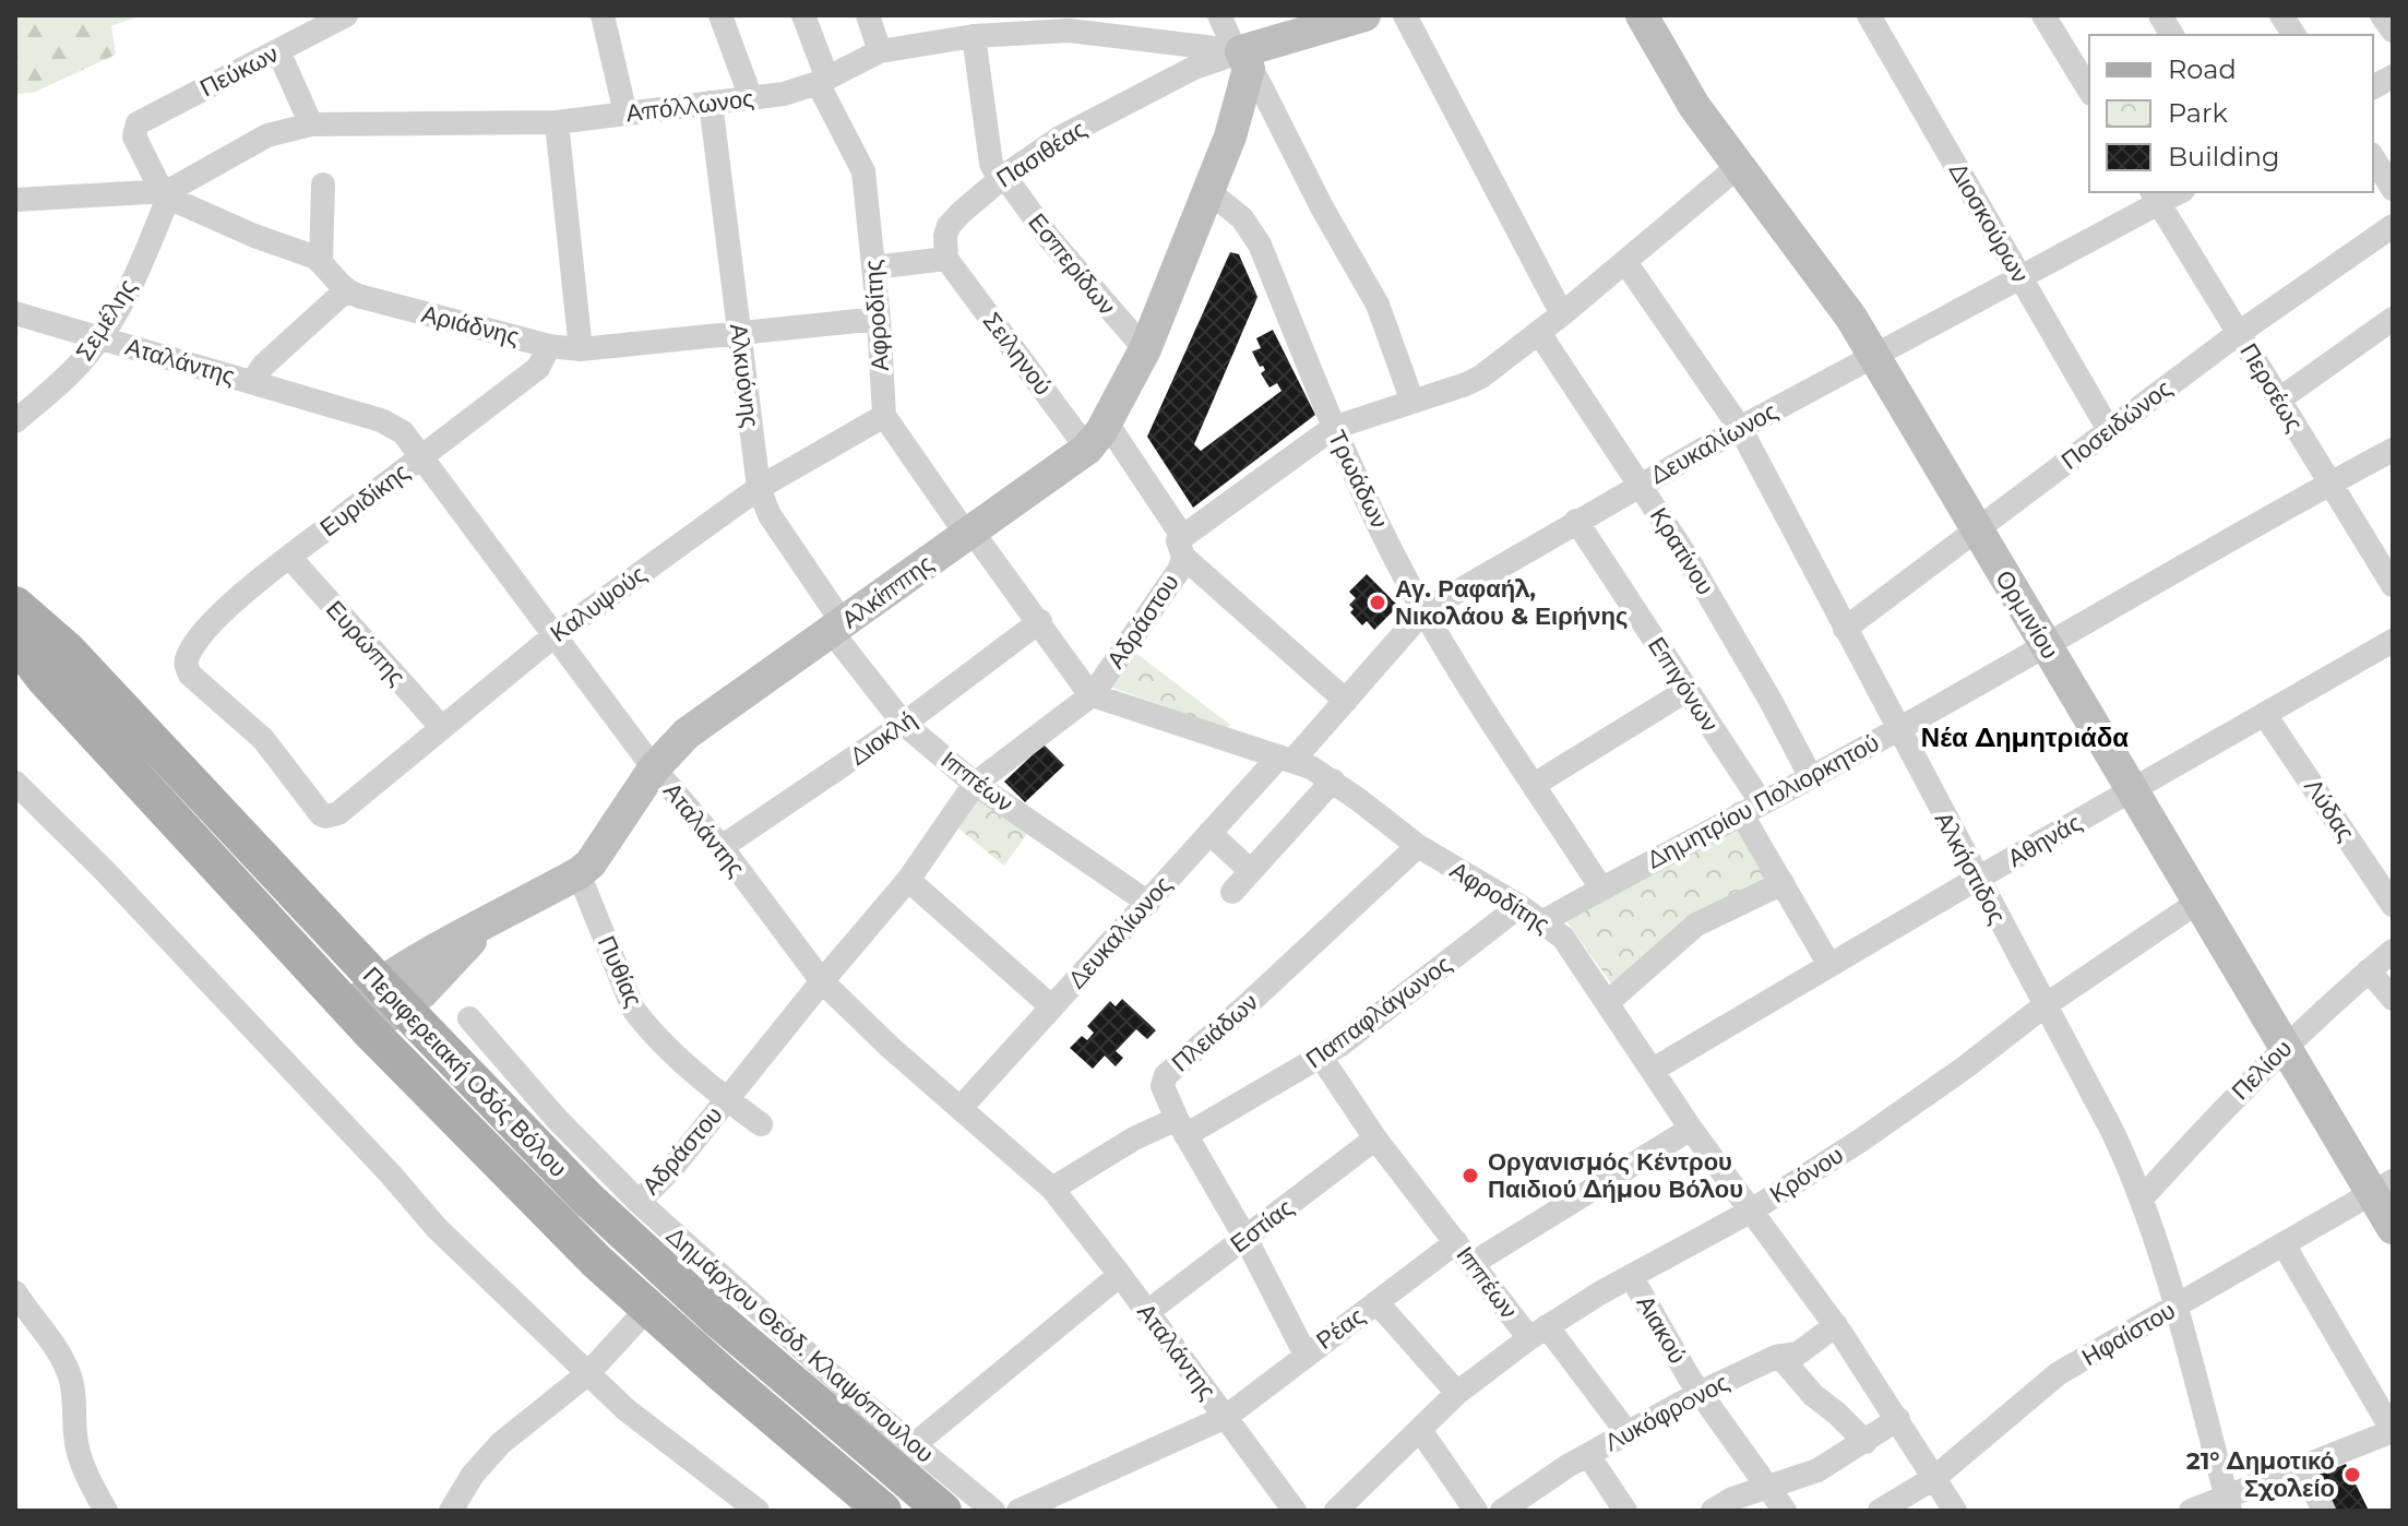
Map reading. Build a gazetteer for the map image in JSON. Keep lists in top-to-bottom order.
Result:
{
  "streets": {
    "main road": ["Περιφερειακή Οδός Βόλου"],
    "street": [
      "Πεύκων",
      "Απόλλωνος",
      "Πασιθέας",
      "Διοσκούρων",
      "Εσπερίδων",
      "Αφροδίτης",
      "Σεμέλης",
      "Αριάδνης",
      "Σειληνού",
      "Αταλάντης",
      "Αλκυόνης",
      "Περσέως",
      "Ποσειδώνος",
      "Δευκαλίωνος",
      "Τρωάδων",
      "Ευριδίκης",
      "Κρατίνου",
      "Αλκίππης",
      "Καλυψούς",
      "Ορμινίου",
      "Αδράστου",
      "Ευρώπης",
      "Επιγόνων",
      "Διοκλή",
      "Ιππέων",
      "Δημητρίου Πολιορκητού",
      "Λύδας",
      "Αθηνάς",
      "Αλκήστιδος",
      "Πυθίας",
      "Παπαφλάγωνος",
      "Πλειάδων",
      "Πελίου",
      "Κρόνου",
      "Εστίας",
      "Ρέας",
      "Αιακού",
      "Ηφαίστου",
      "Δημάρχου Θεόδ. Κλαψόπουλου",
      "Λυκόφρoνος"
    ]
  },
  "crossings": [
    ["Πεύκων", "Απόλλωνος"],
    ["Πεύκων", "Σεμέλης"],
    ["Απόλλωνος", "Πασιθέας"],
    ["Απόλλωνος", "Εσπερίδων"],
    ["Απόλλωνος", "Αφροδίτης"],
    ["Απόλλωνος", "Σεμέλης"],
    ["Απόλλωνος", "Αλκυόνης"],
    ["Πασιθέας", "Εσπερίδων"],
    ["Πασιθέας", "Σειληνού"],
    ["Διοσκούρων", "Ποσειδώνος"],
    ["Διοσκούρων", "Δευκαλίωνος"],
    ["Εσπερίδων", "Αλκίππης"],
    ["Αφροδίτης", "Αριάδνης"],
    ["Αφροδίτης", "Δευκαλίωνος"],
    ["Αφροδίτης", "Καλυψούς"],
    ["Αφροδίτης", "Αδράστου"],
    ["Αφροδίτης", "Δημητρίου Πολιορκητού"],
    ["Αφροδίτης", "Αθηνάς"],
    ["Αφροδίτης", "Παπαφλάγωνος"],
    ["Αφροδίτης", "Πλειάδων"],
    ["Αφροδίτης", "Κρόνου"],
    ["Αφροδίτης", "Ηφαίστου"],
    ["Αφροδίτης", "Λυκόφρoνος"],
    ["Σεμέλης", "Αταλάντης"],
    ["Αριάδνης", "Αλκυόνης"],
    ["Αριάδνης", "Ευριδίκης"],
    ["Σειληνού", "Αλκίππης"],
    ["Αταλάντης", "Δευκαλίωνος"],
    ["Αταλάντης", "Ευριδίκης"],
    ["Αταλάντης", "Αλκίππης"],
    ["Αταλάντης", "Καλυψούς"],
    ["Αταλάντης", "Αδράστου"],
    ["Αταλάντης", "Διοκλή"],
    ["Αταλάντης", "Παπαφλάγωνος"],
    ["Αταλάντης", "Εστίας"],
    ["Αταλάντης", "Ρέας"],
    ["Αλκυόνης", "Αλκίππης"],
    ["Αλκυόνης", "Καλυψούς"],
    ["Αλκυόνης", "Ιππέων"],
    ["Περσέως", "Ποσειδώνος"],
    ["Περσέως", "Δευκαλίωνος"],
    ["Περσέως", "Δημητρίου Πολιορκητού"],
    ["Ποσειδώνος", "Ορμινίου"],
    ["Ποσειδώνος", "Αλκήστιδος"],
    ["Δευκαλίωνος", "Τρωάδων"],
    ["Δευκαλίωνος", "Κρατίνου"],
    ["Δευκαλίωνος", "Ορμινίου"],
    ["Δευκαλίωνος", "Επιγόνων"],
    ["Δευκαλίωνος", "Ιππέων"],
    ["Δευκαλίωνος", "Αλκήστιδος"],
    ["Τρωάδων", "Αλκίππης"],
    ["Τρωάδων", "Αδράστου"],
    ["Τρωάδων", "Δημητρίου Πολιορκητού"],
    ["Ευριδίκης", "Καλυψούς"],
    ["Ευριδίκης", "Ευρώπης"],
    ["Κρατίνου", "Αδράστου"],
    ["Κρατίνου", "Δημητρίου Πολιορκητού"],
    ["Αλκίππης", "Ιππέων"],
    ["Αλκίππης", "Πυθίας"],
    ["Αλκίππης", "Περιφερειακή Οδός Βόλου"],
    ["Καλυψούς", "Ευρώπης"],
    ["Ορμινίου", "Αδράστου"],
    ["Ορμινίου", "Δημητρίου Πολιορκητού"],
    ["Ορμινίου", "Αθηνάς"],
    ["Ορμινίου", "Πελίου"],
    ["Ορμινίου", "Κρόνου"],
    ["Ορμινίου", "Ηφαίστου"],
    ["Αδράστου", "Ιππέων"],
    ["Αδράστου", "Αλκήστιδος"],
    ["Αδράστου", "Πυθίας"],
    ["Αδράστου", "Δημάρχου Θεόδ. Κλαψόπουλου"],
    ["Επιγόνων", "Δημητρίου Πολιορκητού"],
    ["Επιγόνων", "Αθηνάς"],
    ["Διοκλή", "Ιππέων"],
    ["Ιππέων", "Παπαφλάγωνος"],
    ["Ιππέων", "Κρόνου"],
    ["Ιππέων", "Εστίας"],
    ["Ιππέων", "Ρέας"],
    ["Ιππέων", "Λυκόφρoνος"],
    ["Δημητρίου Πολιορκητού", "Αλκήστιδος"],
    ["Λύδας", "Αθηνάς"],
    ["Αθηνάς", "Αλκήστιδος"],
    ["Αλκήστιδος", "Πελίου"],
    ["Αλκήστιδος", "Κρόνου"],
    ["Αλκήστιδος", "Ηφαίστου"],
    ["Παπαφλάγωνος", "Πλειάδων"],
    ["Πλειάδων", "Εστίας"],
    ["Πλειάδων", "Ρέας"],
    ["Κρόνου", "Αιακού"],
    ["Αιακού", "Λυκόφρoνος"]
  ],
  "districts": ["Νέα Δημητριάδα"],
  "places": ["Αγ. Ραφαήλ, Νικολάου & Ειρήνης", "Οργανισμός Κέντρου Παιδιού Δήμου Βόλου", "21° Δημοτικό Σχολείο"],
  "legend": ["Road", "Park", "Building"]
}
